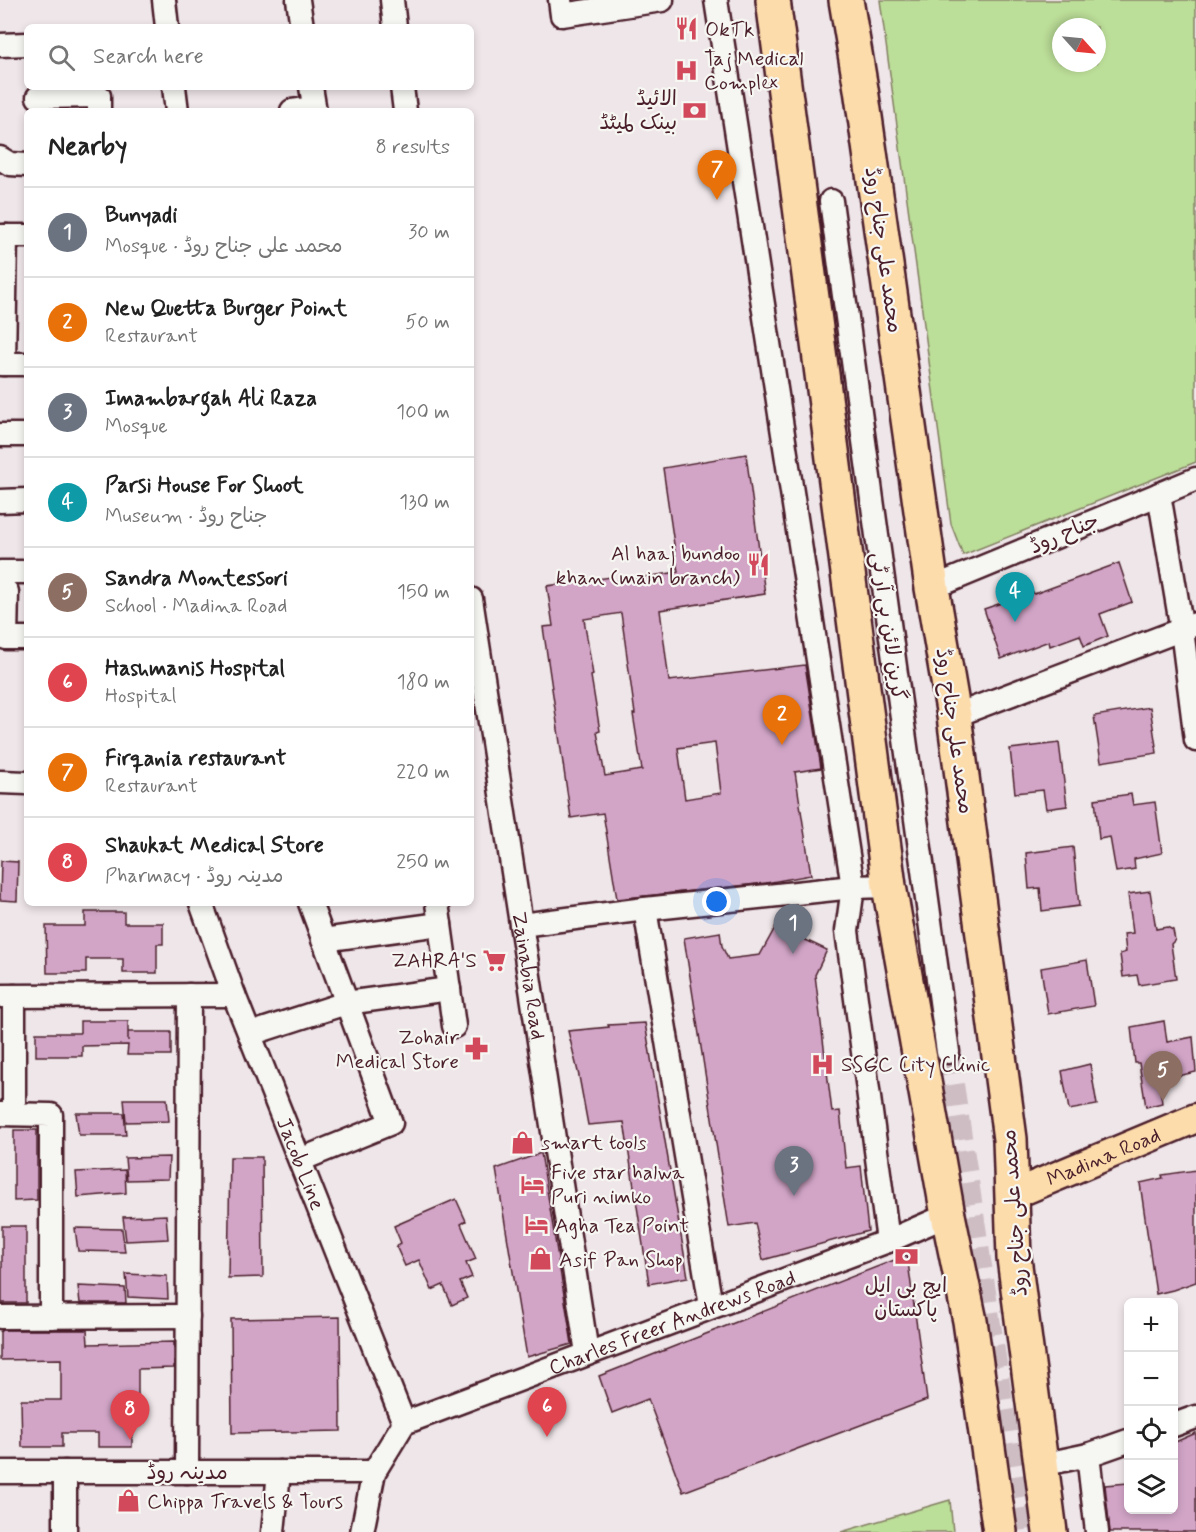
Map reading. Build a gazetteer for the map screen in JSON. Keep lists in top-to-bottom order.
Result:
{
  "streets": {
    "highway": ["محمد علی جناح روڈ"],
    "main road": ["Madina Road"],
    "street": [
      "جناح روڈ",
      "گرین لائن بی آر ٹی",
      "Zainabia Road",
      "Jacob Line",
      "Charles Freer Andrews Road",
      "مدینہ روڈ"
    ]
  },
  "crossings": [
    ["محمد علی جناح روڈ", "جناح روڈ"],
    ["محمد علی جناح روڈ", "Madina Road"],
    ["Zainabia Road", "Charles Freer Andrews Road"],
    ["Jacob Line", "Charles Freer Andrews Road"]
  ],
  "places": {
    "restaurant": ["OkTk", "Al haaj bundoo khan (main branch)"],
    "hospital": ["Taj Medical Complex", "SSGC City Clinic"],
    "bank": ["الائیڈ بینک لمیٹڈ", "ایچ بی ایل پاکستان"],
    "supermarket": ["ZAHRA'S"],
    "pharmacy": ["Zohair Medical Store"],
    "shop": ["smart tools", "Asif Pan Shop", "Chippa Travels & Tours"],
    "hotel": ["Five star halwa Puri nimko", "Agha Tea Point"]
  },
  "north": "bottom right",
  "page": {
    "search": "Search here",
    "heading": ["Nearby", "8 results"],
    "pins": [
      "7",
      "4",
      "2",
      "1",
      "5",
      "3",
      "6",
      "8"
    ],
    "list": [
      {
        "mark": "1",
        "name": "Bunyadi",
        "note": "Mosque · محمد علی جناح روڈ",
        "value": "30 m"
      },
      {
        "mark": "2",
        "name": "New Quetta Burger Point",
        "note": "Restaurant",
        "value": "50 m"
      },
      {
        "mark": "3",
        "name": "Imambargah Ali Raza",
        "note": "Mosque",
        "value": "100 m"
      },
      {
        "mark": "4",
        "name": "Parsi House For Shoot",
        "note": "Museum · جناح روڈ",
        "value": "130 m"
      },
      {
        "mark": "5",
        "name": "Sandra Montessori",
        "note": "School · Madina Road",
        "value": "150 m"
      },
      {
        "mark": "6",
        "name": "Hashmanis Hospital",
        "note": "Hospital",
        "value": "180 m"
      },
      {
        "mark": "7",
        "name": "Firqania restaurant",
        "note": "Restaurant",
        "value": "220 m"
      },
      {
        "mark": "8",
        "name": "Shaukat Medical Store",
        "note": "Pharmacy · مدینہ روڈ",
        "value": "250 m"
      }
    ],
    "map_buttons": ["+", "−"]
  }
}
